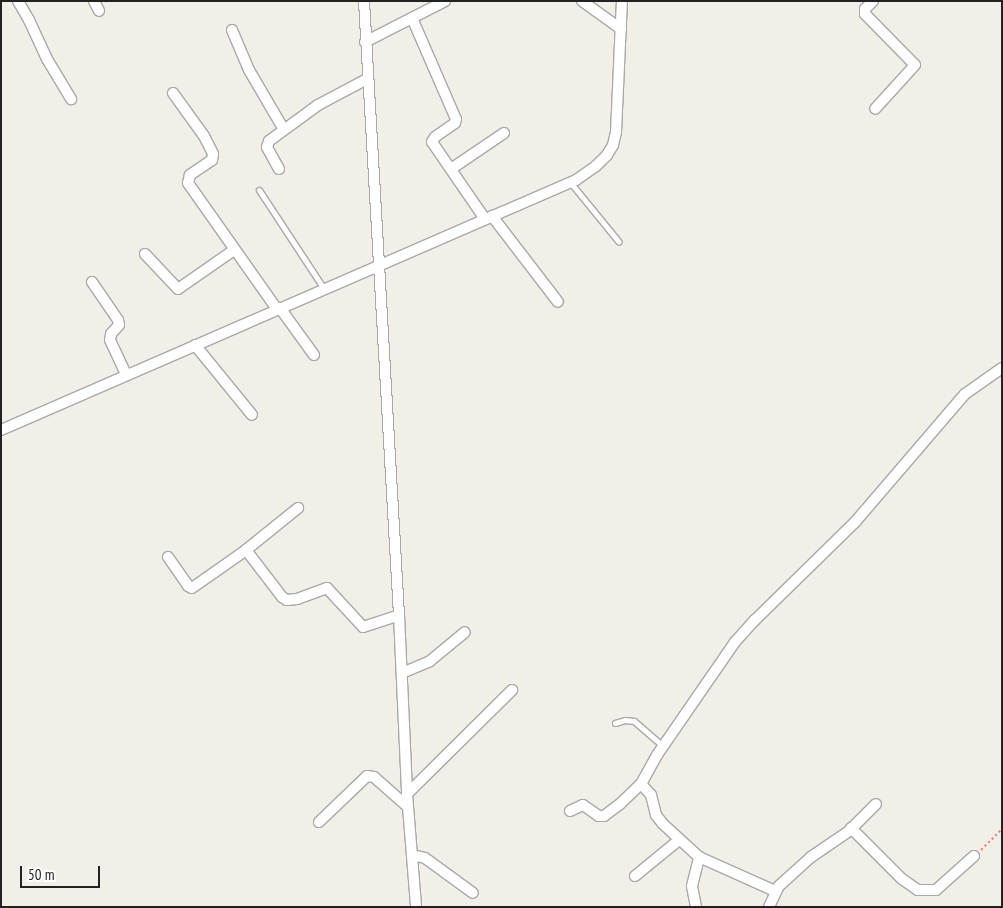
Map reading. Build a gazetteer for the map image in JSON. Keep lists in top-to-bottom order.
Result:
{
  "scale_bar": "50 m"
}
